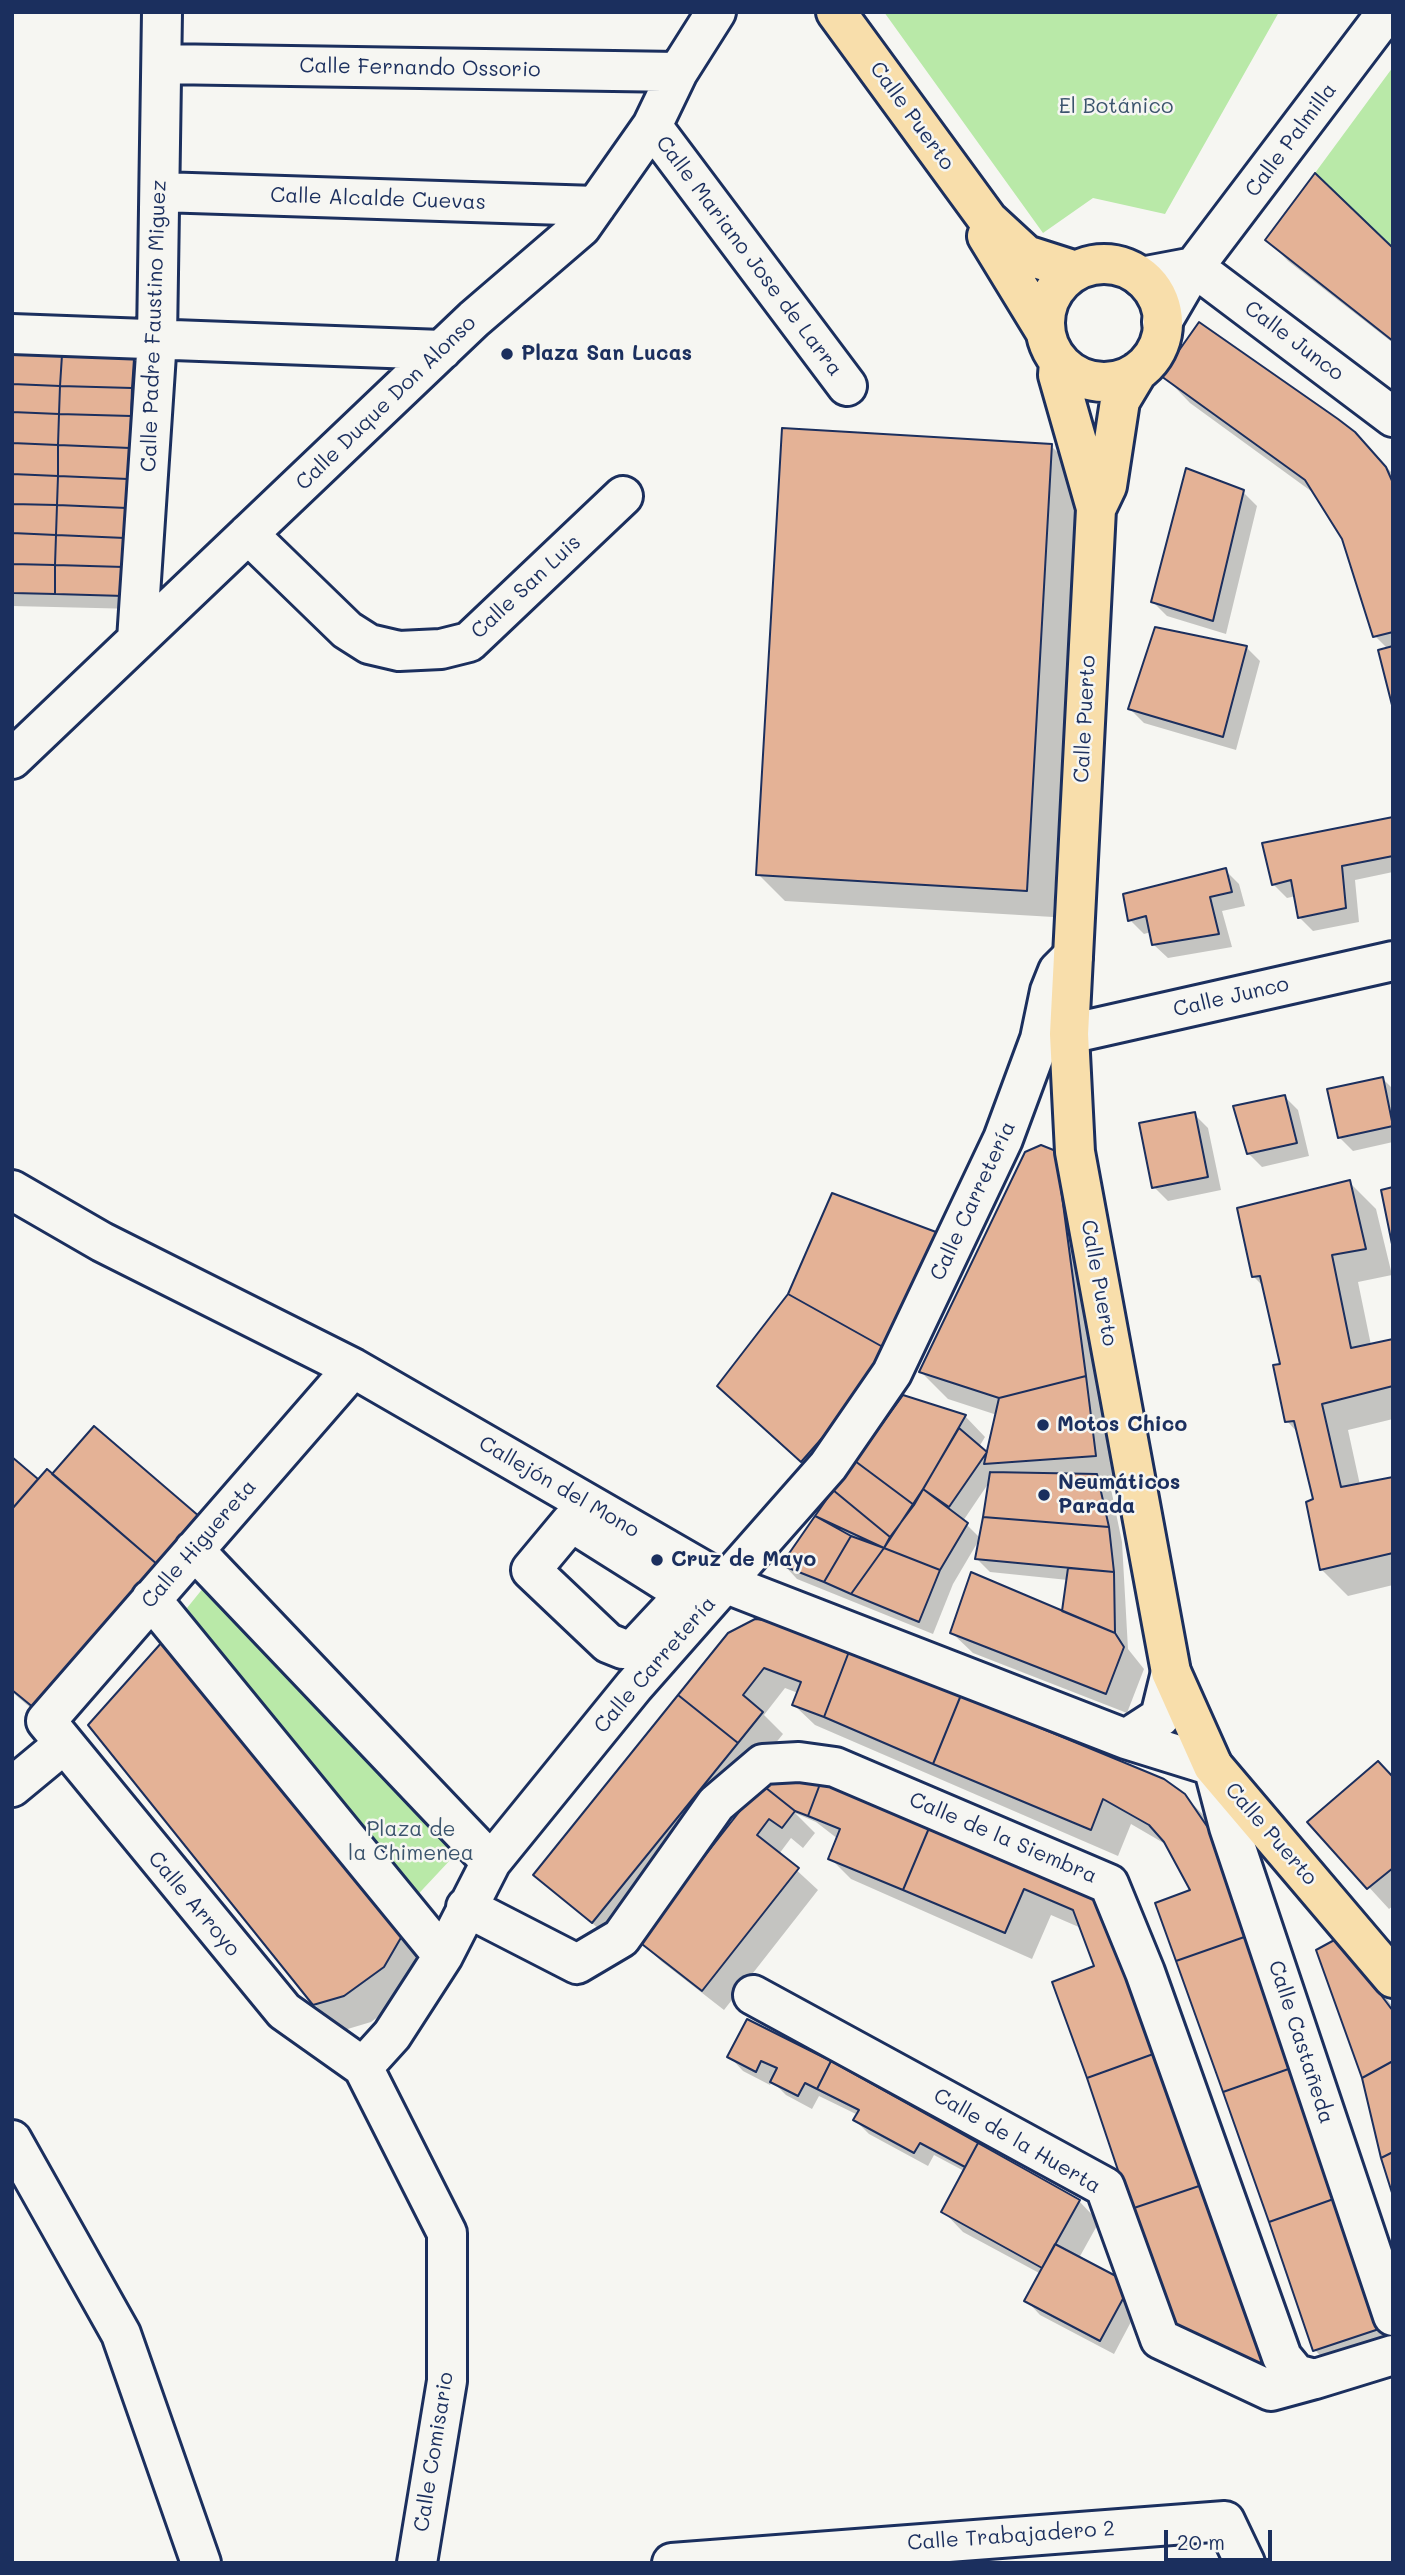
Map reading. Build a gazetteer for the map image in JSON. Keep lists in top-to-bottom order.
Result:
{
  "streets": {
    "main road": ["Calle Puerto"],
    "street": [
      "Calle Fernando Ossorio",
      "Calle Palmilla",
      "Calle Alcalde Cuevas",
      "Calle Mariano Jose de Larra",
      "Calle Padre Faustino Miguez",
      "Calle Junco",
      "Calle Duque Don Alonso",
      "Calle San Luis",
      "Calle Carretería",
      "Callejón del Mono",
      "Calle Higuereta",
      "Calle de la Siembra",
      "Calle Arroyo",
      "Calle Castañeda",
      "Calle de la Huerta",
      "Calle Comisario",
      "Calle Trabajadero 2"
    ]
  },
  "crossings": [
    ["Calle Fernando Ossorio", "Calle Padre Faustino Miguez"],
    ["Calle Fernando Ossorio", "Calle Duque Don Alonso"],
    ["Calle Puerto", "Calle Palmilla"],
    ["Calle Puerto", "Calle Junco"],
    ["Calle Puerto", "Calle Carretería"],
    ["Calle Puerto", "Callejón del Mono"],
    ["Calle Puerto", "Calle Castañeda"],
    ["Calle Palmilla", "Calle Junco"],
    ["Calle Alcalde Cuevas", "Calle Padre Faustino Miguez"],
    ["Calle Alcalde Cuevas", "Calle Duque Don Alonso"],
    ["Calle Mariano Jose de Larra", "Calle Duque Don Alonso"],
    ["Calle Padre Faustino Miguez", "Calle Duque Don Alonso"],
    ["Calle Duque Don Alonso", "Calle San Luis"],
    ["Calle Carretería", "Callejón del Mono"],
    ["Calle Carretería", "Calle de la Siembra"],
    ["Calle Carretería", "Calle Arroyo"],
    ["Calle Carretería", "Calle Comisario"],
    ["Callejón del Mono", "Calle Higuereta"],
    ["Callejón del Mono", "Calle Castañeda"],
    ["Calle Higuereta", "Calle Arroyo"],
    ["Calle de la Siembra", "Calle de la Huerta"],
    ["Calle Arroyo", "Calle Comisario"]
  ],
  "parks": ["El Botánico", "Plaza de la Chimenea"],
  "places": [
    "Plaza San Lucas",
    "Motos Chico",
    "Neumáticos Parada",
    "Cruz de Mayo"
  ],
  "scale_bar": "20 m"
}
